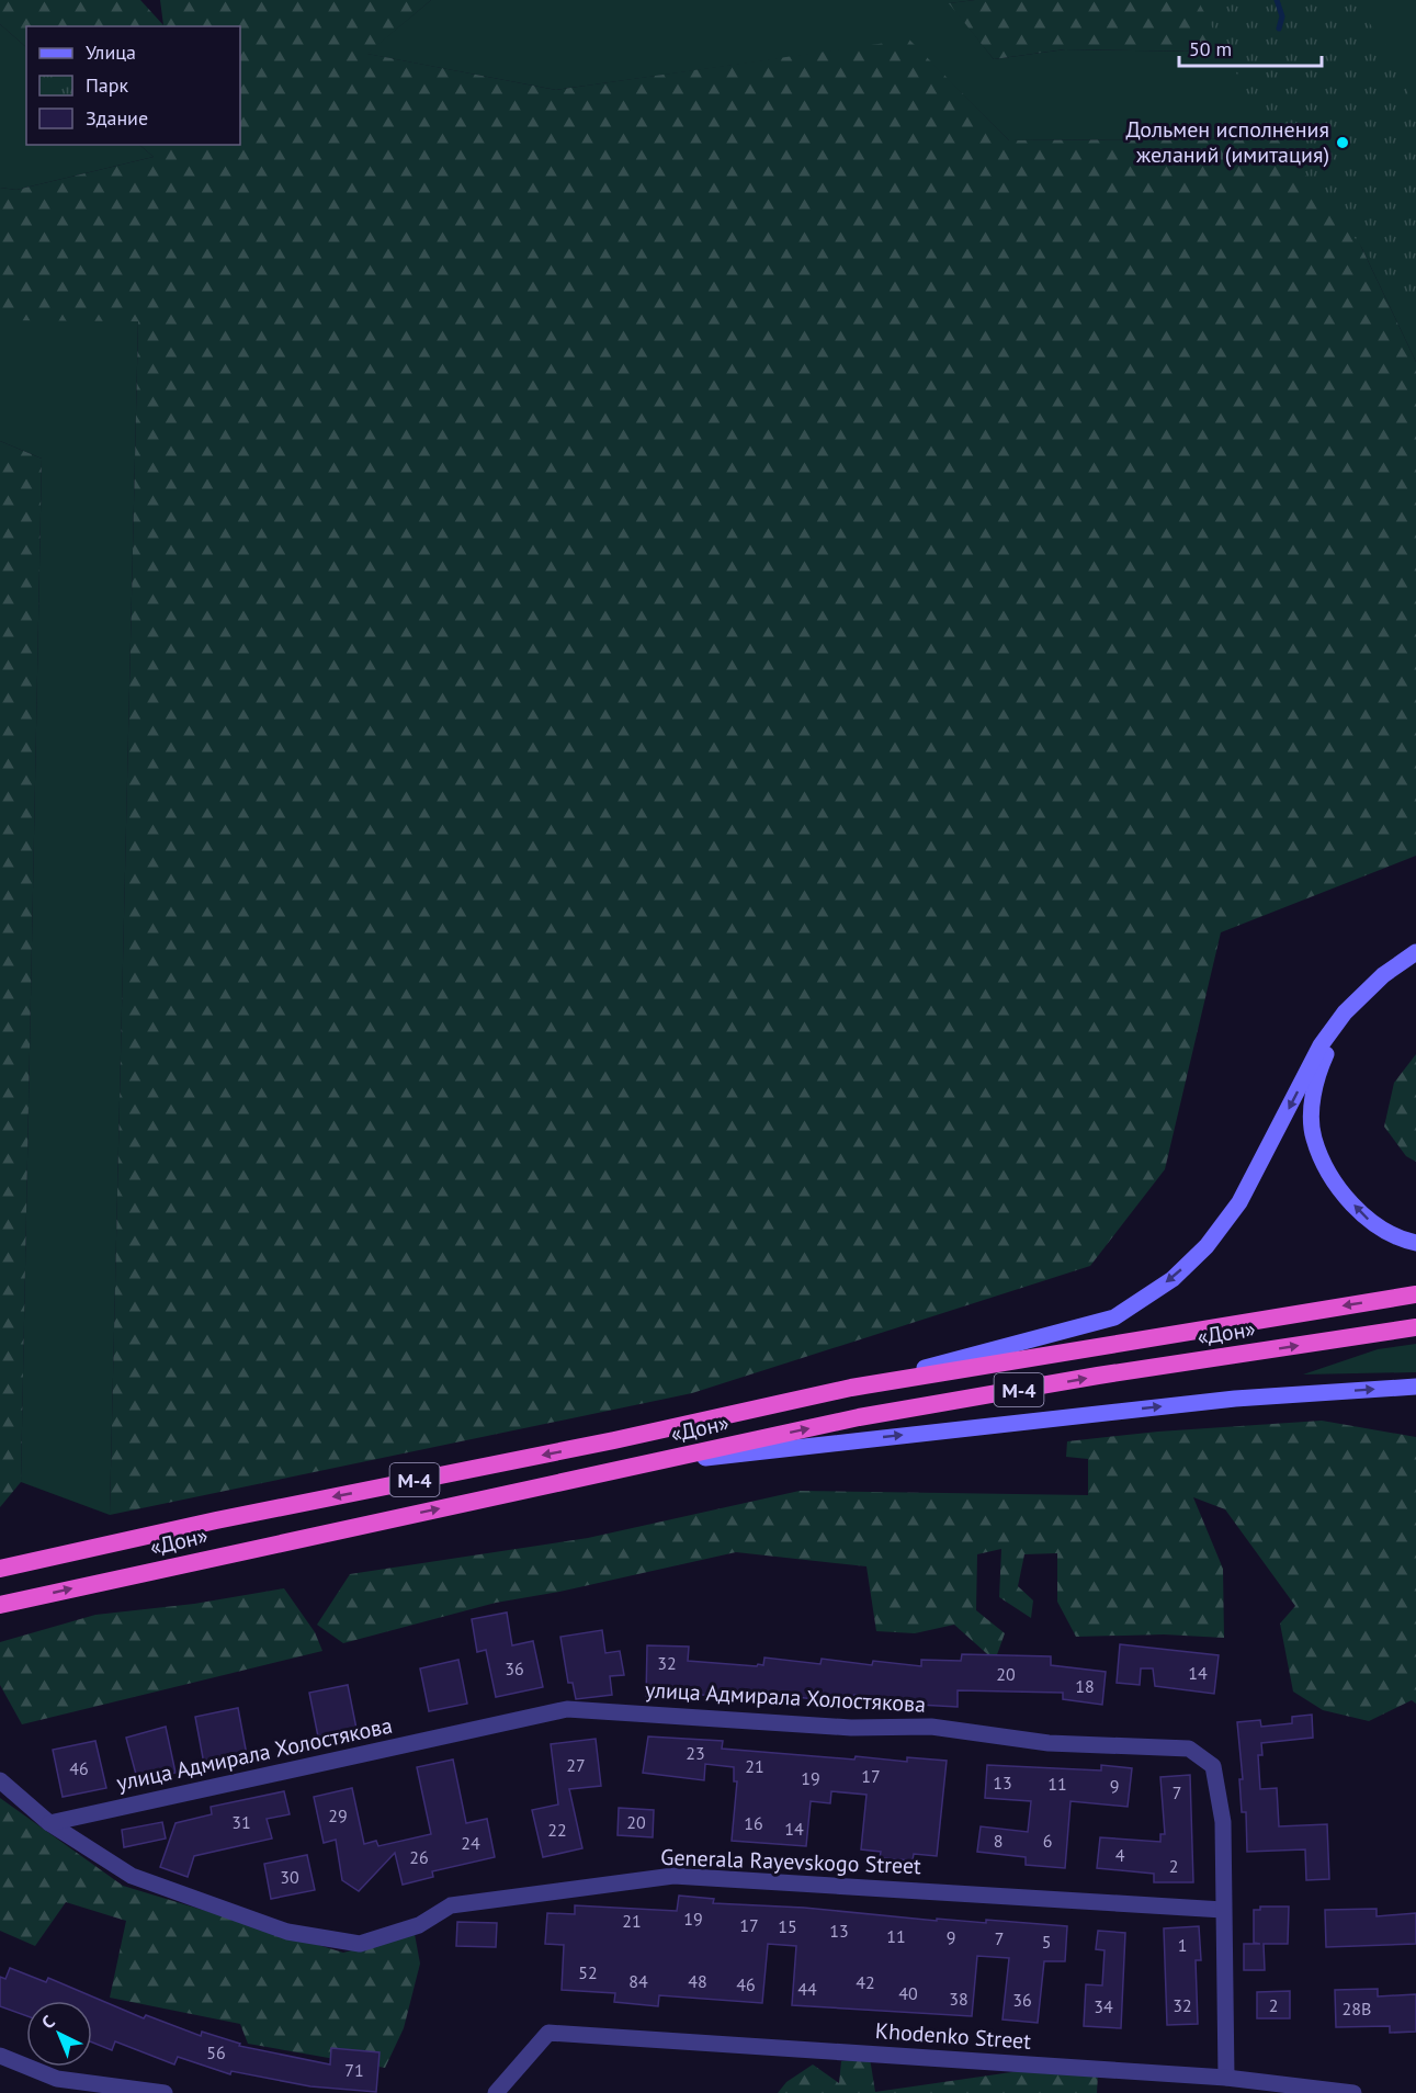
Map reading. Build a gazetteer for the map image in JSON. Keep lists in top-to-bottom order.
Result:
{
  "streets": {
    "highway": ["«Дон»", "М-4"],
    "street": ["улица Адмирала Холостякова", "Generala Rayevskogo Street", "Khodenko Street"]
  },
  "crossings": [
    ["улица Адмирала Холостякова", "Generala Rayevskogo Street"],
    ["улица Адмирала Холостякова", "Khodenko Street"]
  ],
  "places": ["Дольмен исполнения желаний (имитация)"],
  "house_numbers": [
    "32",
    "36",
    "14",
    "20",
    "18",
    "23",
    "27",
    "21",
    "46",
    "17",
    "19",
    "13",
    "11",
    "9",
    "7",
    "29",
    "31",
    "20",
    "16",
    "14",
    "22",
    "8",
    "6",
    "24",
    "4",
    "26",
    "2",
    "30",
    "19",
    "21",
    "17",
    "15",
    "13",
    "11",
    "9",
    "7",
    "5",
    "1",
    "52",
    "84",
    "48",
    "42",
    "46",
    "44",
    "40",
    "38",
    "36",
    "32",
    "2",
    "34",
    "28В",
    "56",
    "71"
  ],
  "legend": ["Улица", "Парк", "Здание"],
  "scale_bar": "50 m",
  "north": "top left"
}
